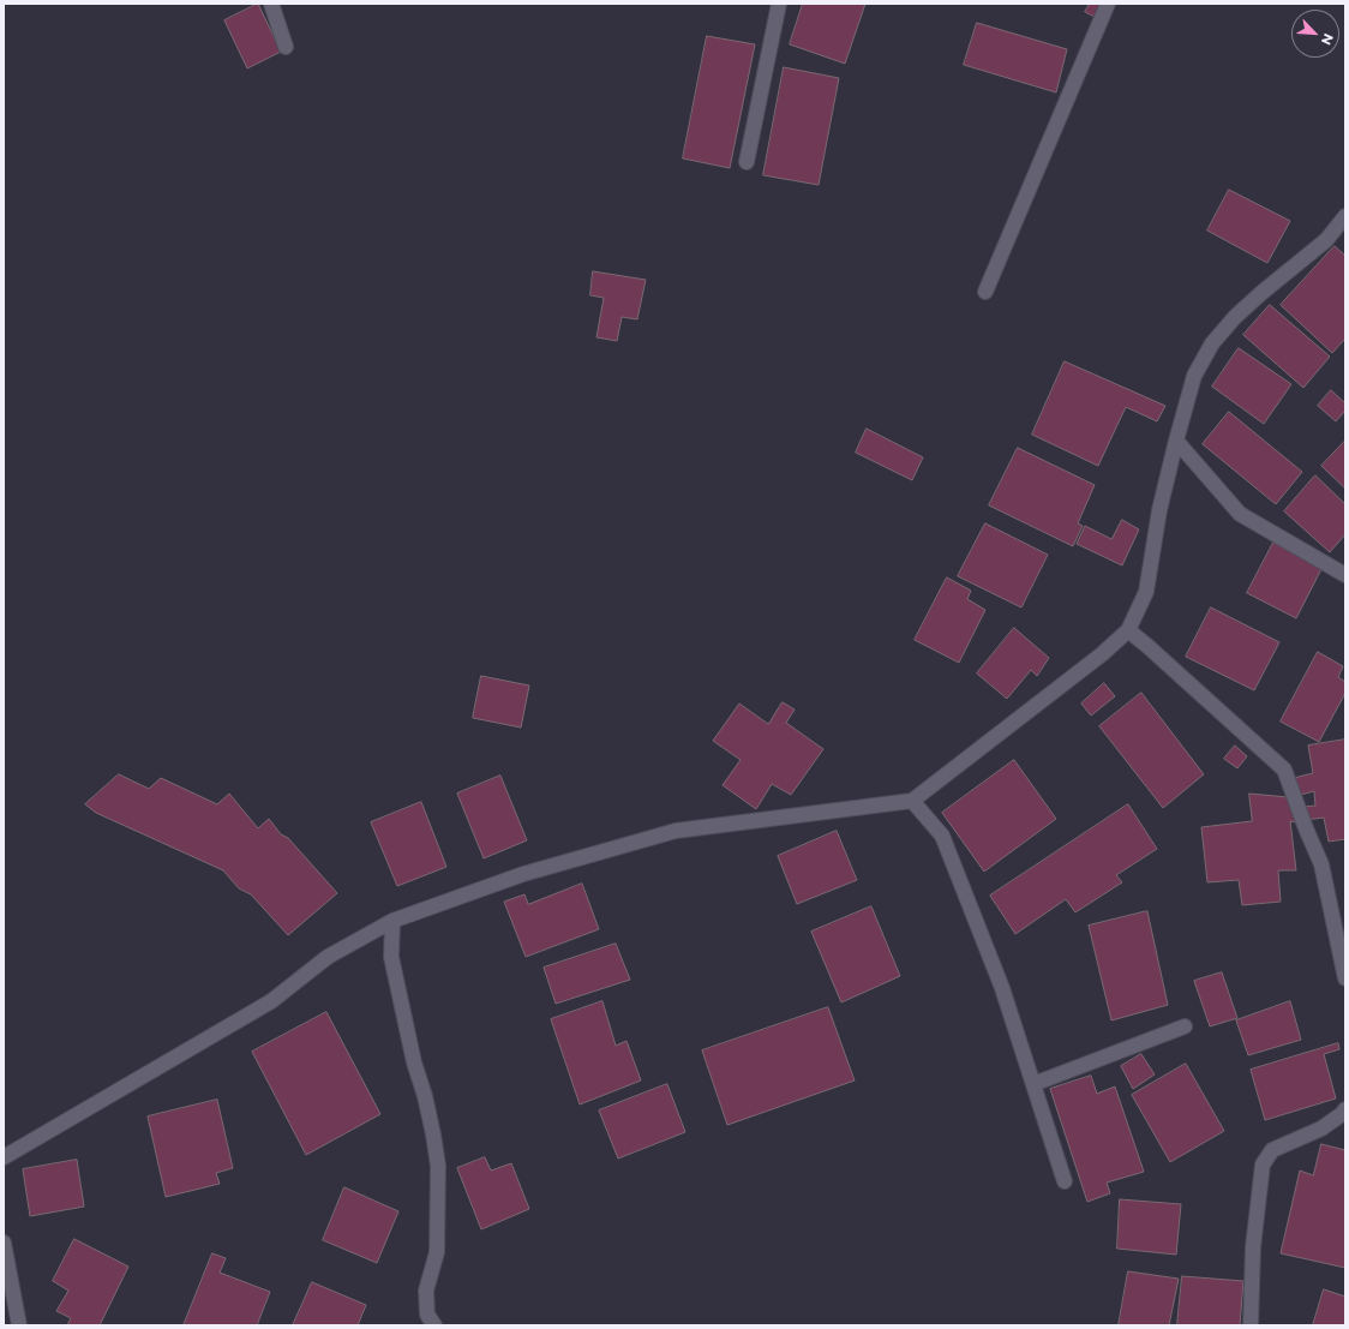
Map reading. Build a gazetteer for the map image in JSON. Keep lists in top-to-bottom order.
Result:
{
  "north": "bottom right"
}
